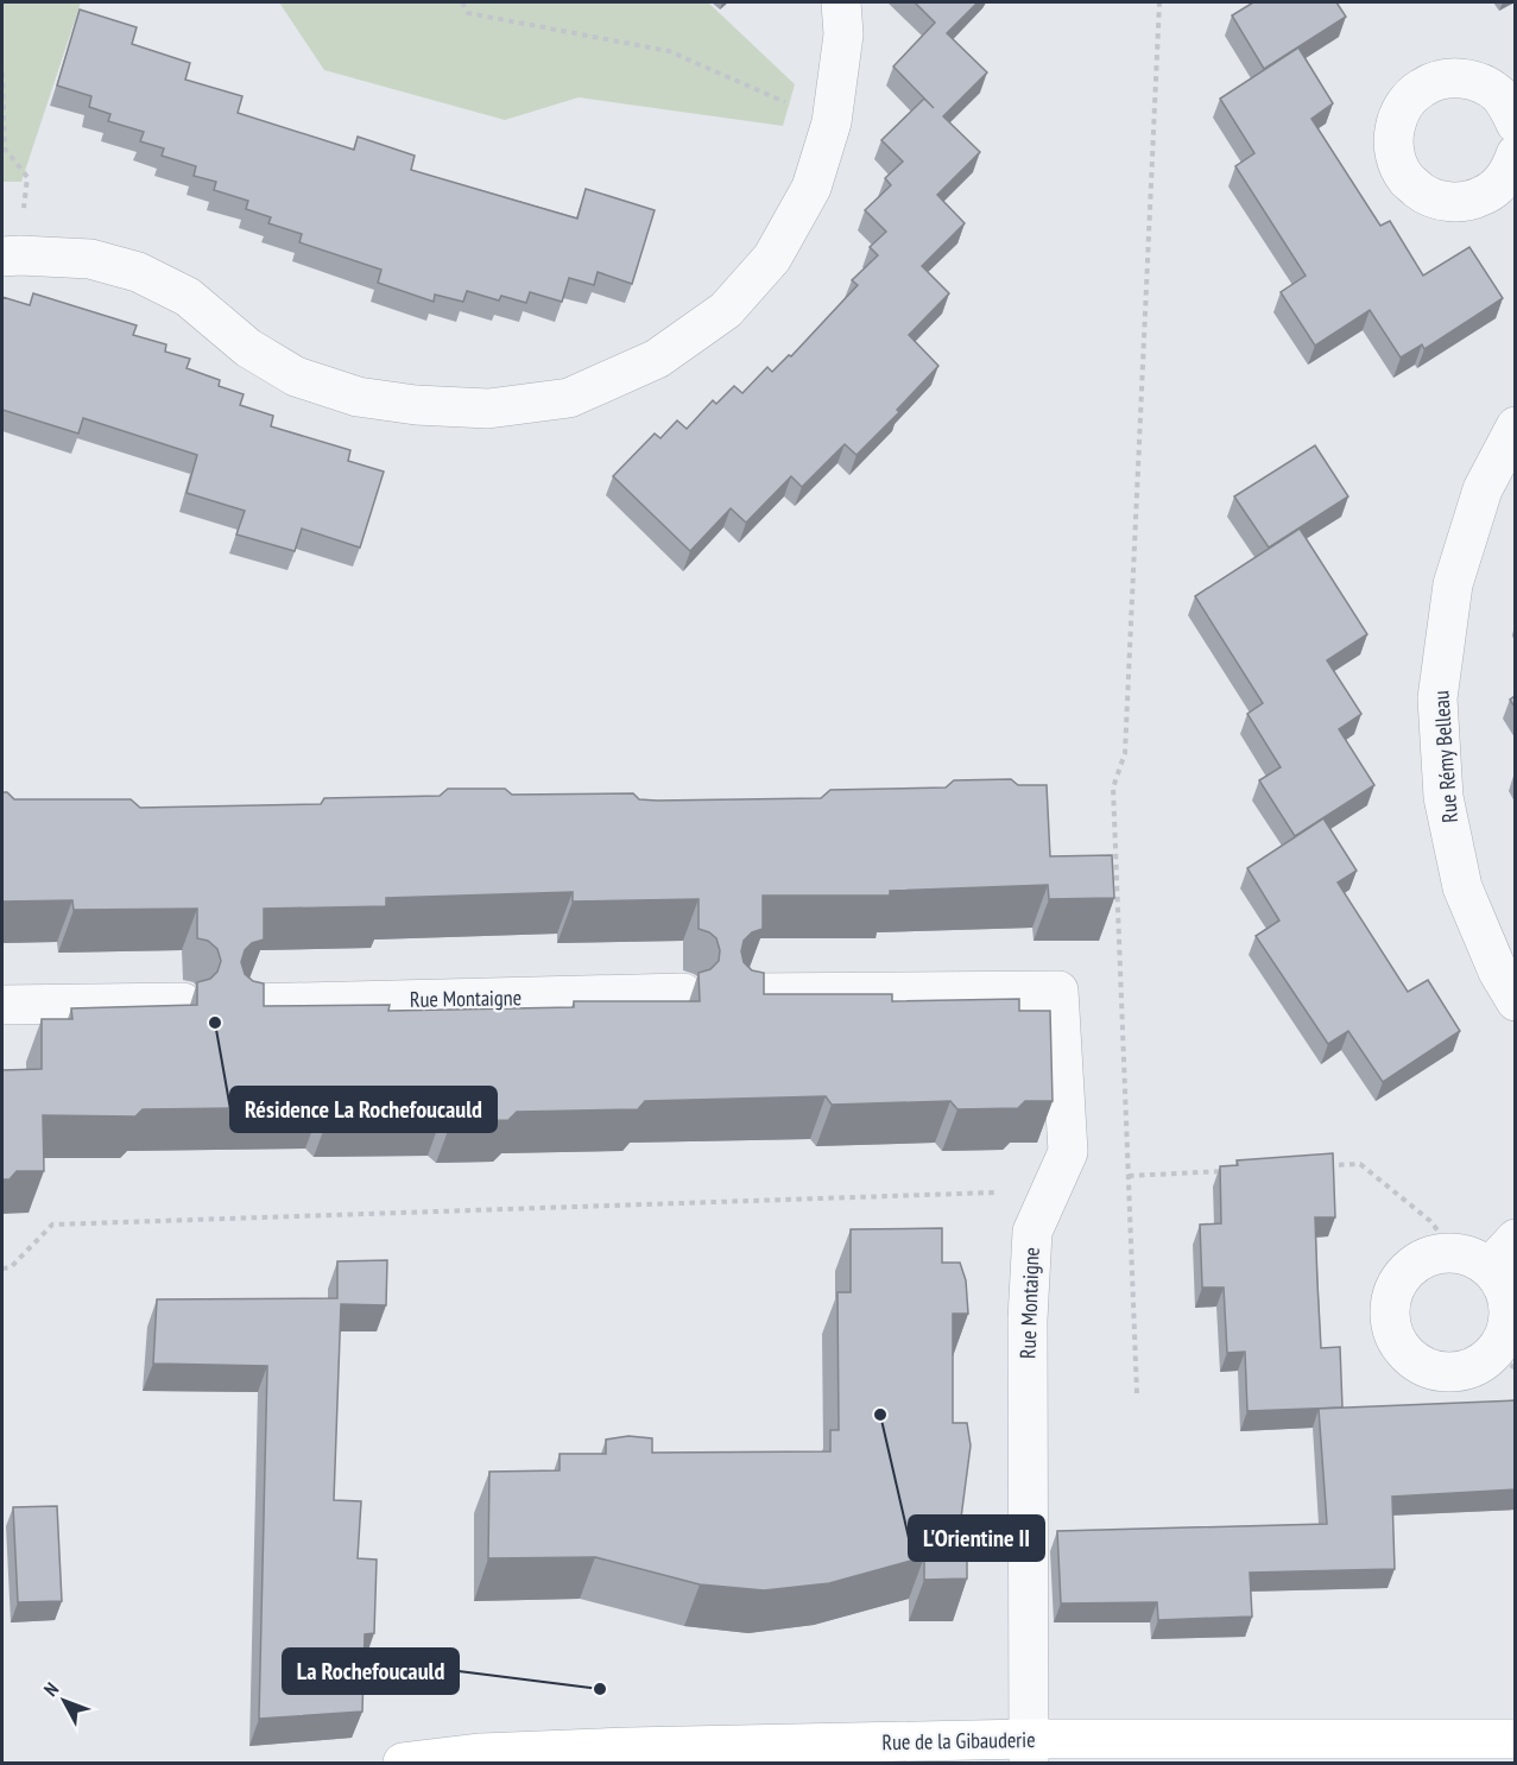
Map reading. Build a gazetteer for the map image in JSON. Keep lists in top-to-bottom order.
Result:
{
  "streets": {
    "street": ["Rue Rémy Belleau", "Rue Montaigne", "Rue de la Gibauderie"]
  },
  "crossings": [
    ["Rue Montaigne", "Rue de la Gibauderie"]
  ],
  "places": ["Résidence La Rochefoucauld", "L'Orientine II", "La Rochefoucauld"],
  "north": "top left"
}
